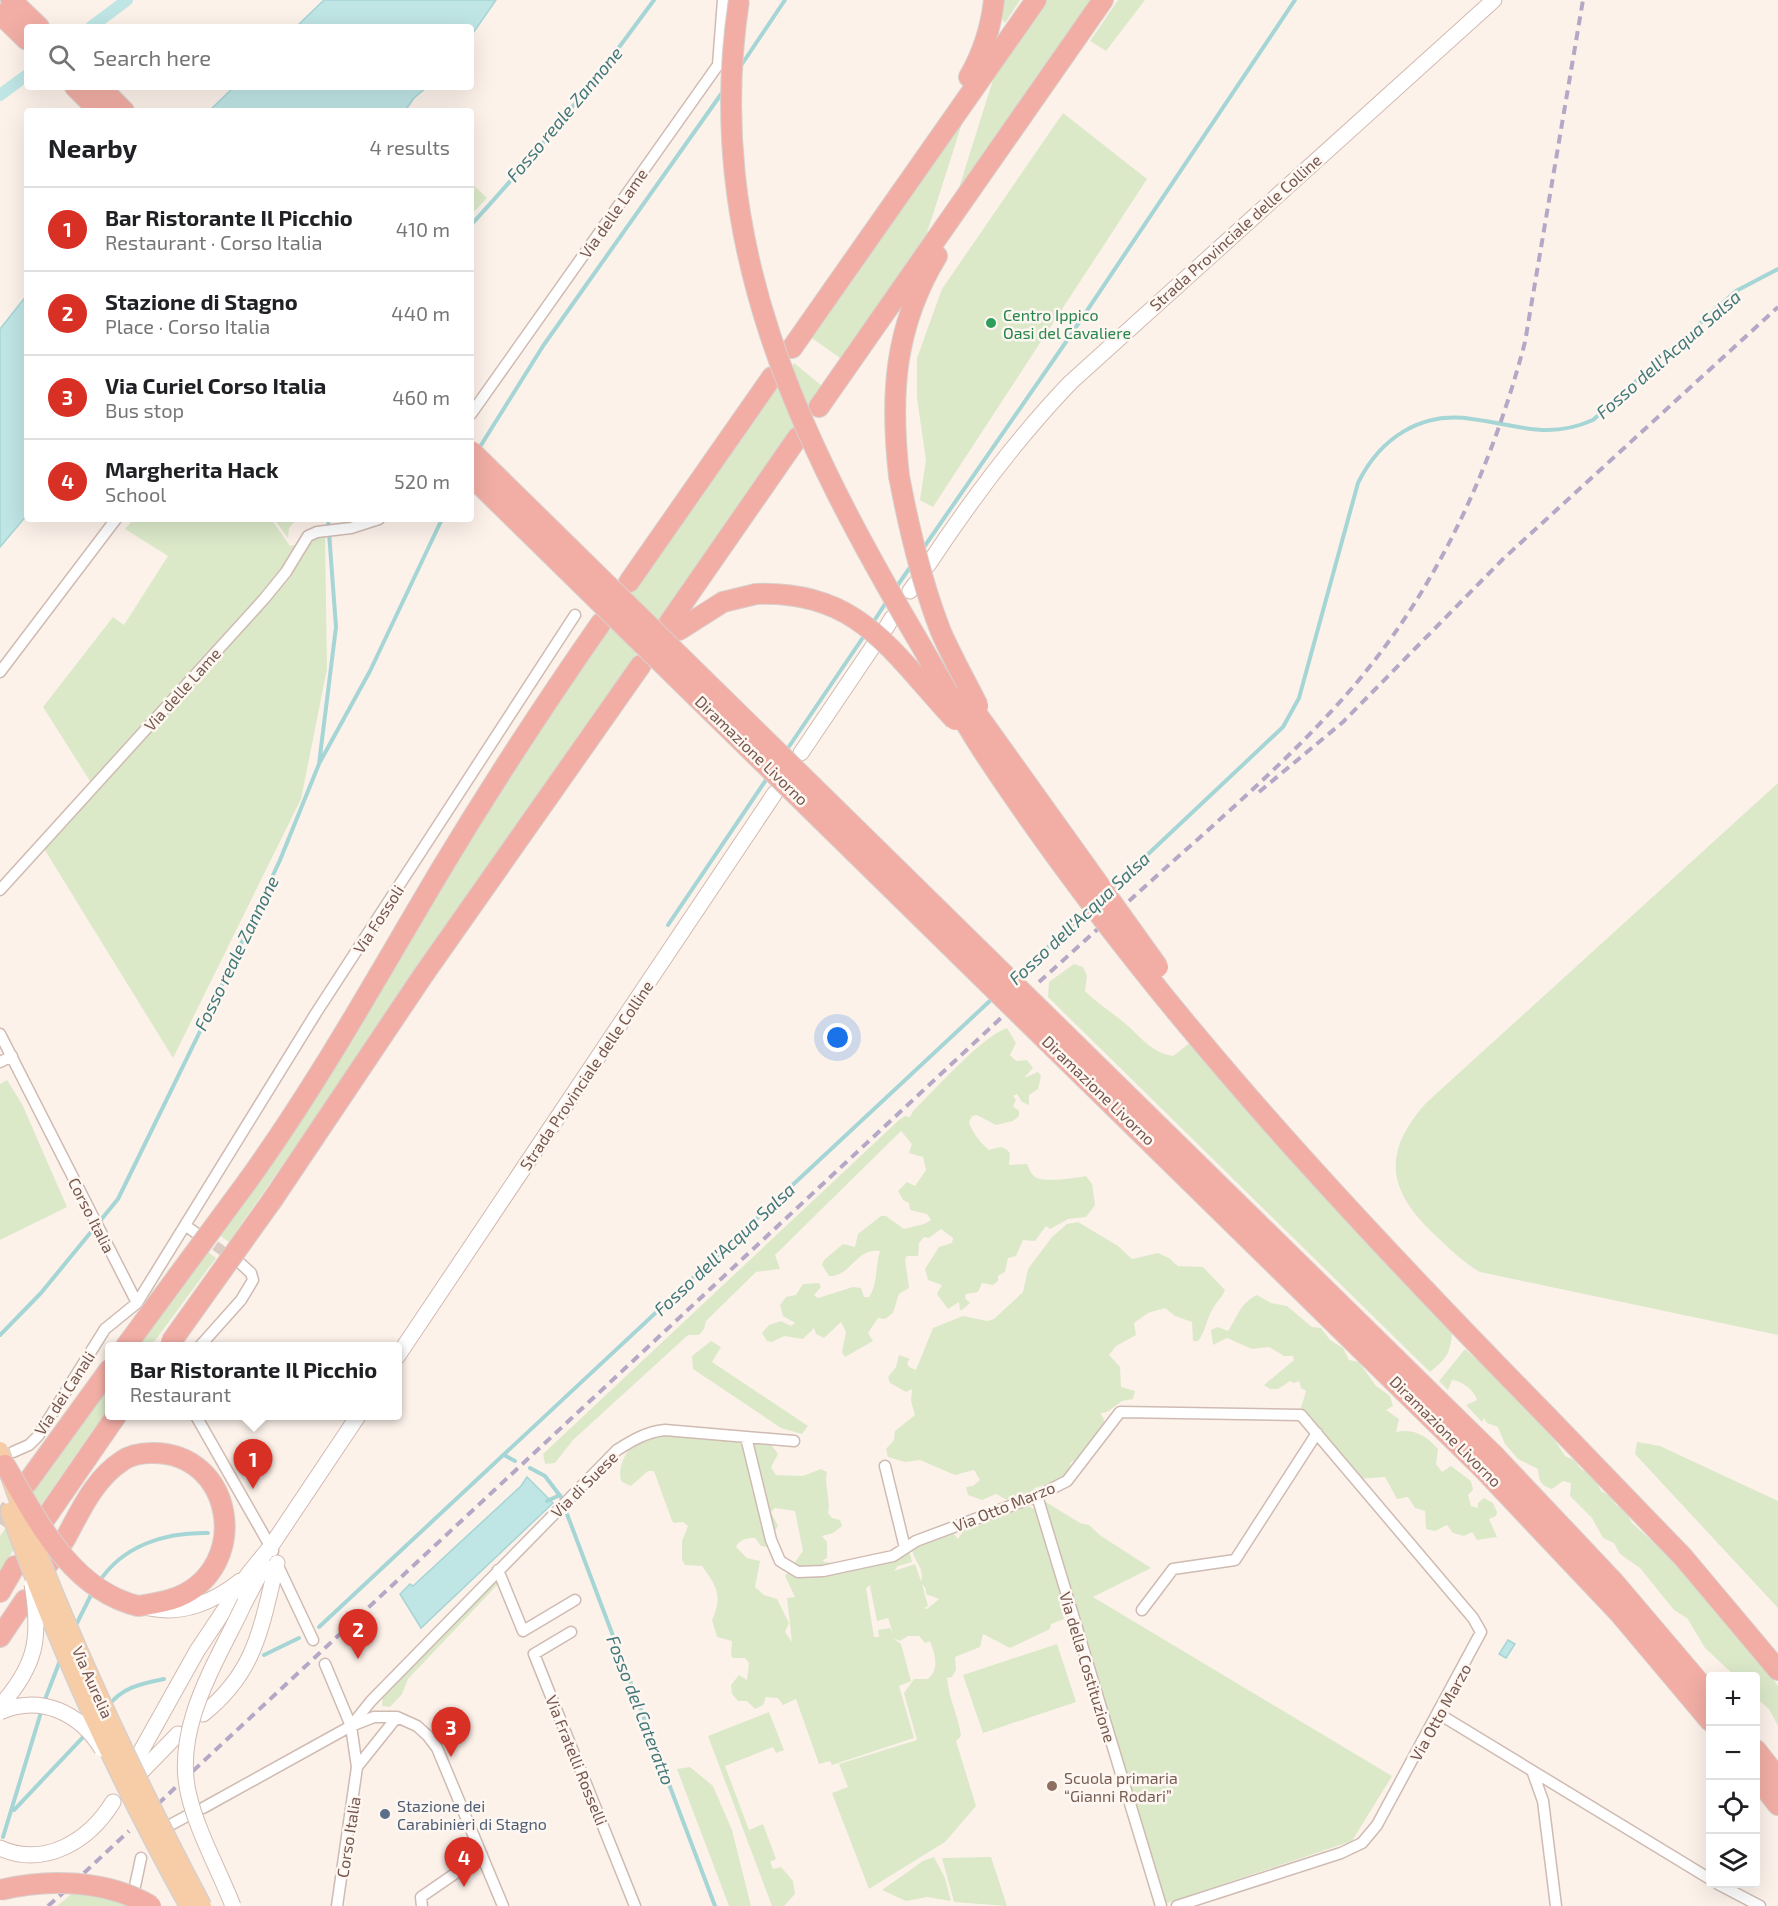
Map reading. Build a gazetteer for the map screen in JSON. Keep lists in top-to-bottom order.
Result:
{
  "streets": {
    "highway": ["Diramazione Livorno"],
    "main road": ["Strada Provinciale delle Colline", "Via Aurelia"],
    "street": [
      "Via delle Lame",
      "Via Fossoli",
      "Corso Italia",
      "Via dei Canali",
      "Via di Suese",
      "Via Otto Marzo",
      "Via della Costituzione",
      "Via Fratelli Rosselli"
    ]
  },
  "crossings": [
    ["Corso Italia", "Via dei Canali"],
    ["Corso Italia", "Via di Suese"],
    ["Via dei Canali", "Via Aurelia"],
    ["Via di Suese", "Via Otto Marzo"],
    ["Via Otto Marzo", "Via della Costituzione"]
  ],
  "water": ["Fosso reale Zannone", "Fosso dell'Acqua Salsa", "Fosso del Cateratto"],
  "places": ["Centro Ippico Oasi del Cavaliere", "Scuola primaria “Gianni Rodari”", "Stazione dei Carabinieri di Stagno"],
  "page": {
    "search": "Search here",
    "heading": ["Nearby", "4 results"],
    "list": [
      {
        "mark": "1",
        "name": "Bar Ristorante Il Picchio",
        "note": "Restaurant · Corso Italia",
        "value": "410 m"
      },
      {
        "mark": "2",
        "name": "Stazione di Stagno",
        "note": "Place · Corso Italia",
        "value": "440 m"
      },
      {
        "mark": "3",
        "name": "Via Curiel Corso Italia",
        "note": "Bus stop",
        "value": "460 m"
      },
      {
        "mark": "4",
        "name": "Margherita Hack",
        "note": "School",
        "value": "520 m"
      }
    ],
    "popup": ["Bar Ristorante Il Picchio", "Restaurant"],
    "pins": [
      "1",
      "2",
      "3",
      "4"
    ],
    "map_buttons": ["+", "−"]
  }
}
